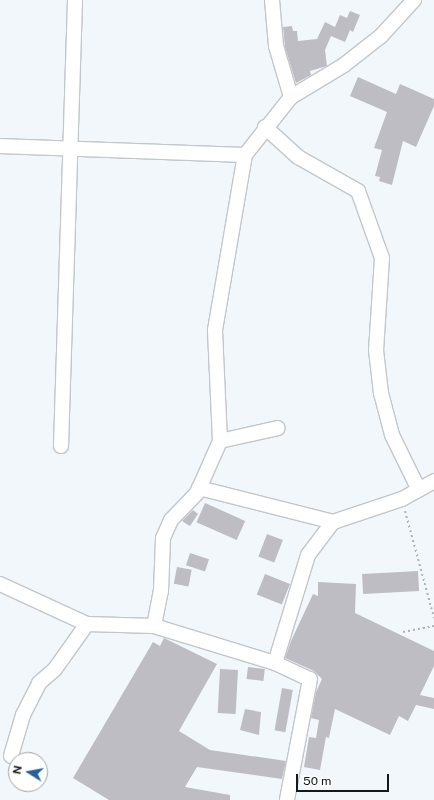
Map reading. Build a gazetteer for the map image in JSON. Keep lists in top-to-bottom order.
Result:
{
  "scale_bar": "50 m",
  "north": "left"
}
